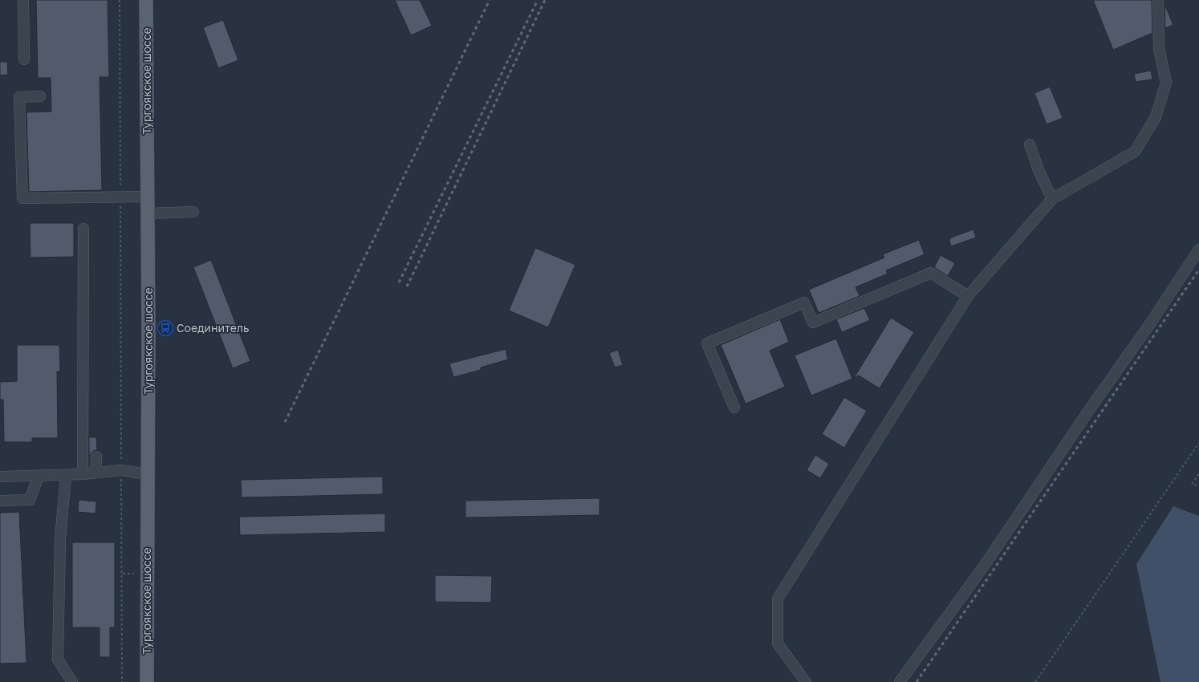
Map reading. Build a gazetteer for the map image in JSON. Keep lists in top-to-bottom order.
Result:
{
  "streets": {
    "main road": ["Тургоякское шоссе"]
  },
  "places": {
    "bus stop": ["Соединитель"]
  }
}
